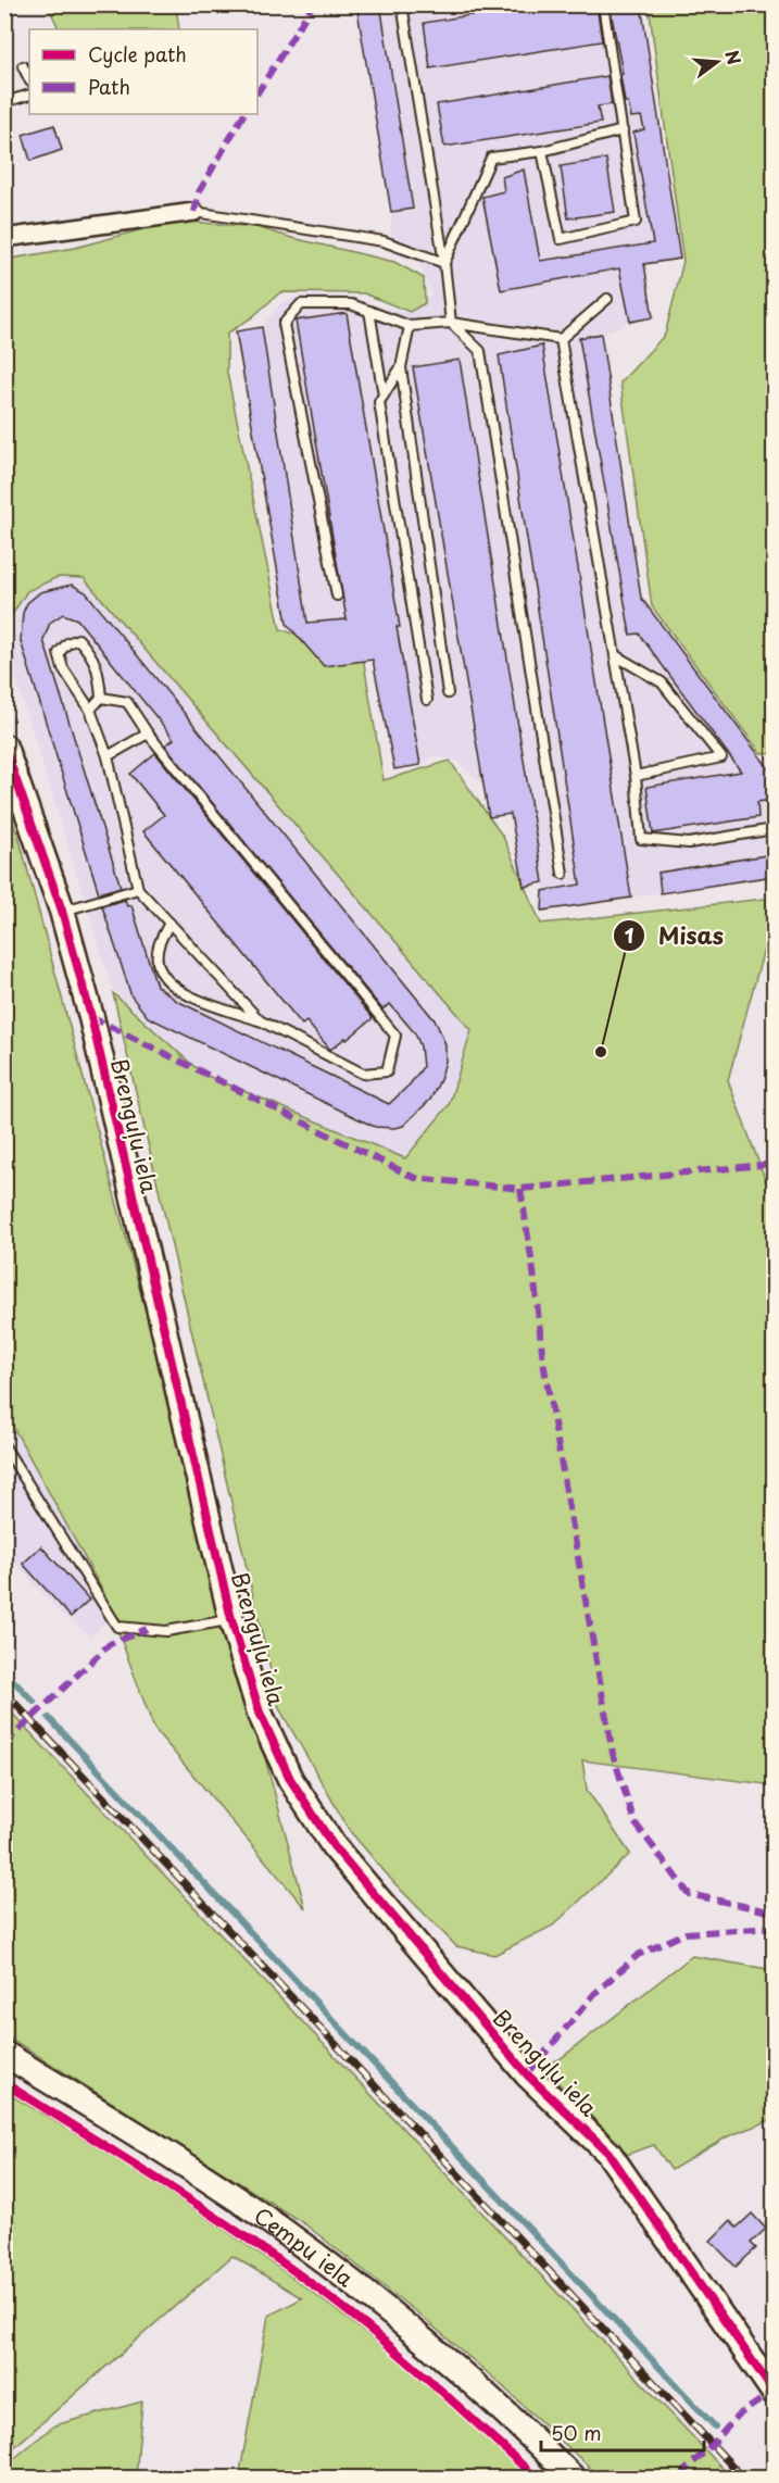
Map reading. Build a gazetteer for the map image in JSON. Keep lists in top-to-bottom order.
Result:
{
  "streets": {
    "street": ["Brenguļu iela", "Cempu iela"]
  },
  "places": ["Misas"],
  "legend": ["Cycle path", "Path"],
  "scale_bar": "50 m",
  "north": "right"
}
